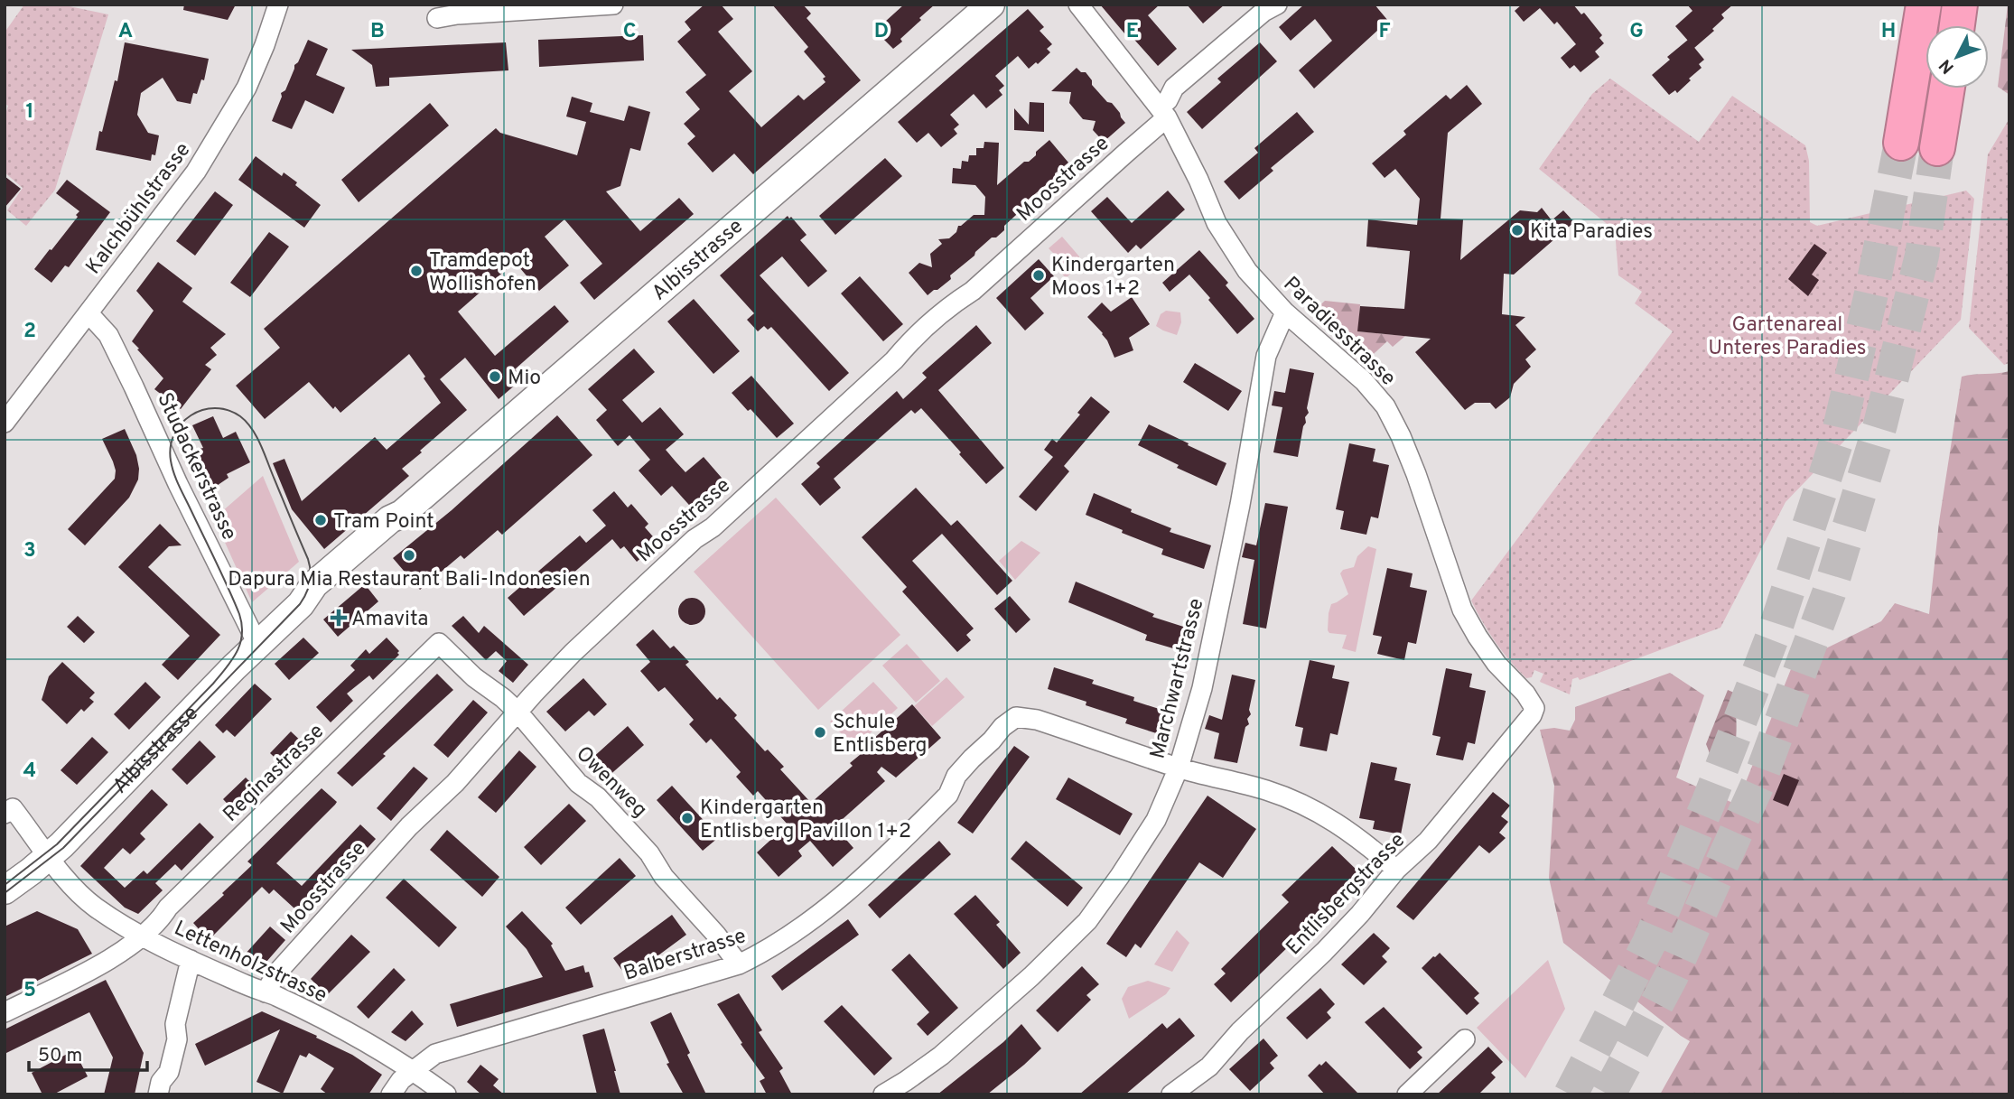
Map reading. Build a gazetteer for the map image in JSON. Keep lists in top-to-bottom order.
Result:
{
  "streets": {
    "main road": ["Albisstrasse"],
    "street": [
      "Moosstrasse",
      "Kalchbühlstrasse",
      "Paradiesstrasse",
      "Studackerstrasse",
      "Marchwartstrasse",
      "Reginastrasse",
      "Owenweg",
      "Entlisbergstrasse",
      "Balberstrasse",
      "Lettenholzstrasse"
    ]
  },
  "crossings": [
    ["Moosstrasse", "Paradiesstrasse"],
    ["Moosstrasse", "Owenweg"],
    ["Moosstrasse", "Lettenholzstrasse"],
    ["Kalchbühlstrasse", "Studackerstrasse"],
    ["Albisstrasse", "Studackerstrasse"],
    ["Albisstrasse", "Lettenholzstrasse"],
    ["Paradiesstrasse", "Marchwartstrasse"],
    ["Paradiesstrasse", "Entlisbergstrasse"],
    ["Marchwartstrasse", "Balberstrasse"],
    ["Reginastrasse", "Owenweg"],
    ["Reginastrasse", "Lettenholzstrasse"],
    ["Owenweg", "Balberstrasse"],
    ["Balberstrasse", "Lettenholzstrasse"]
  ],
  "parks": ["Gartenareal Unteres Paradies"],
  "places": {
    "other": [
      "Kita Paradies",
      "Tramdepot Wollishofen",
      "Kindergarten Moos 1+2",
      "Mio",
      "Tram Point",
      "Dapura Mia Restaurant Bali-Indonesien",
      "Schule Entlisberg",
      "Kindergarten Entlisberg Pavillon 1+2"
    ],
    "health": ["Amavita"]
  },
  "scale_bar": "50 m",
  "north": "bottom left",
  "grid": {
    "columns": [
      "A",
      "B",
      "C",
      "D",
      "E",
      "F",
      "G",
      "H"
    ],
    "rows": [
      "1",
      "2",
      "3",
      "4",
      "5"
    ]
  }
}
